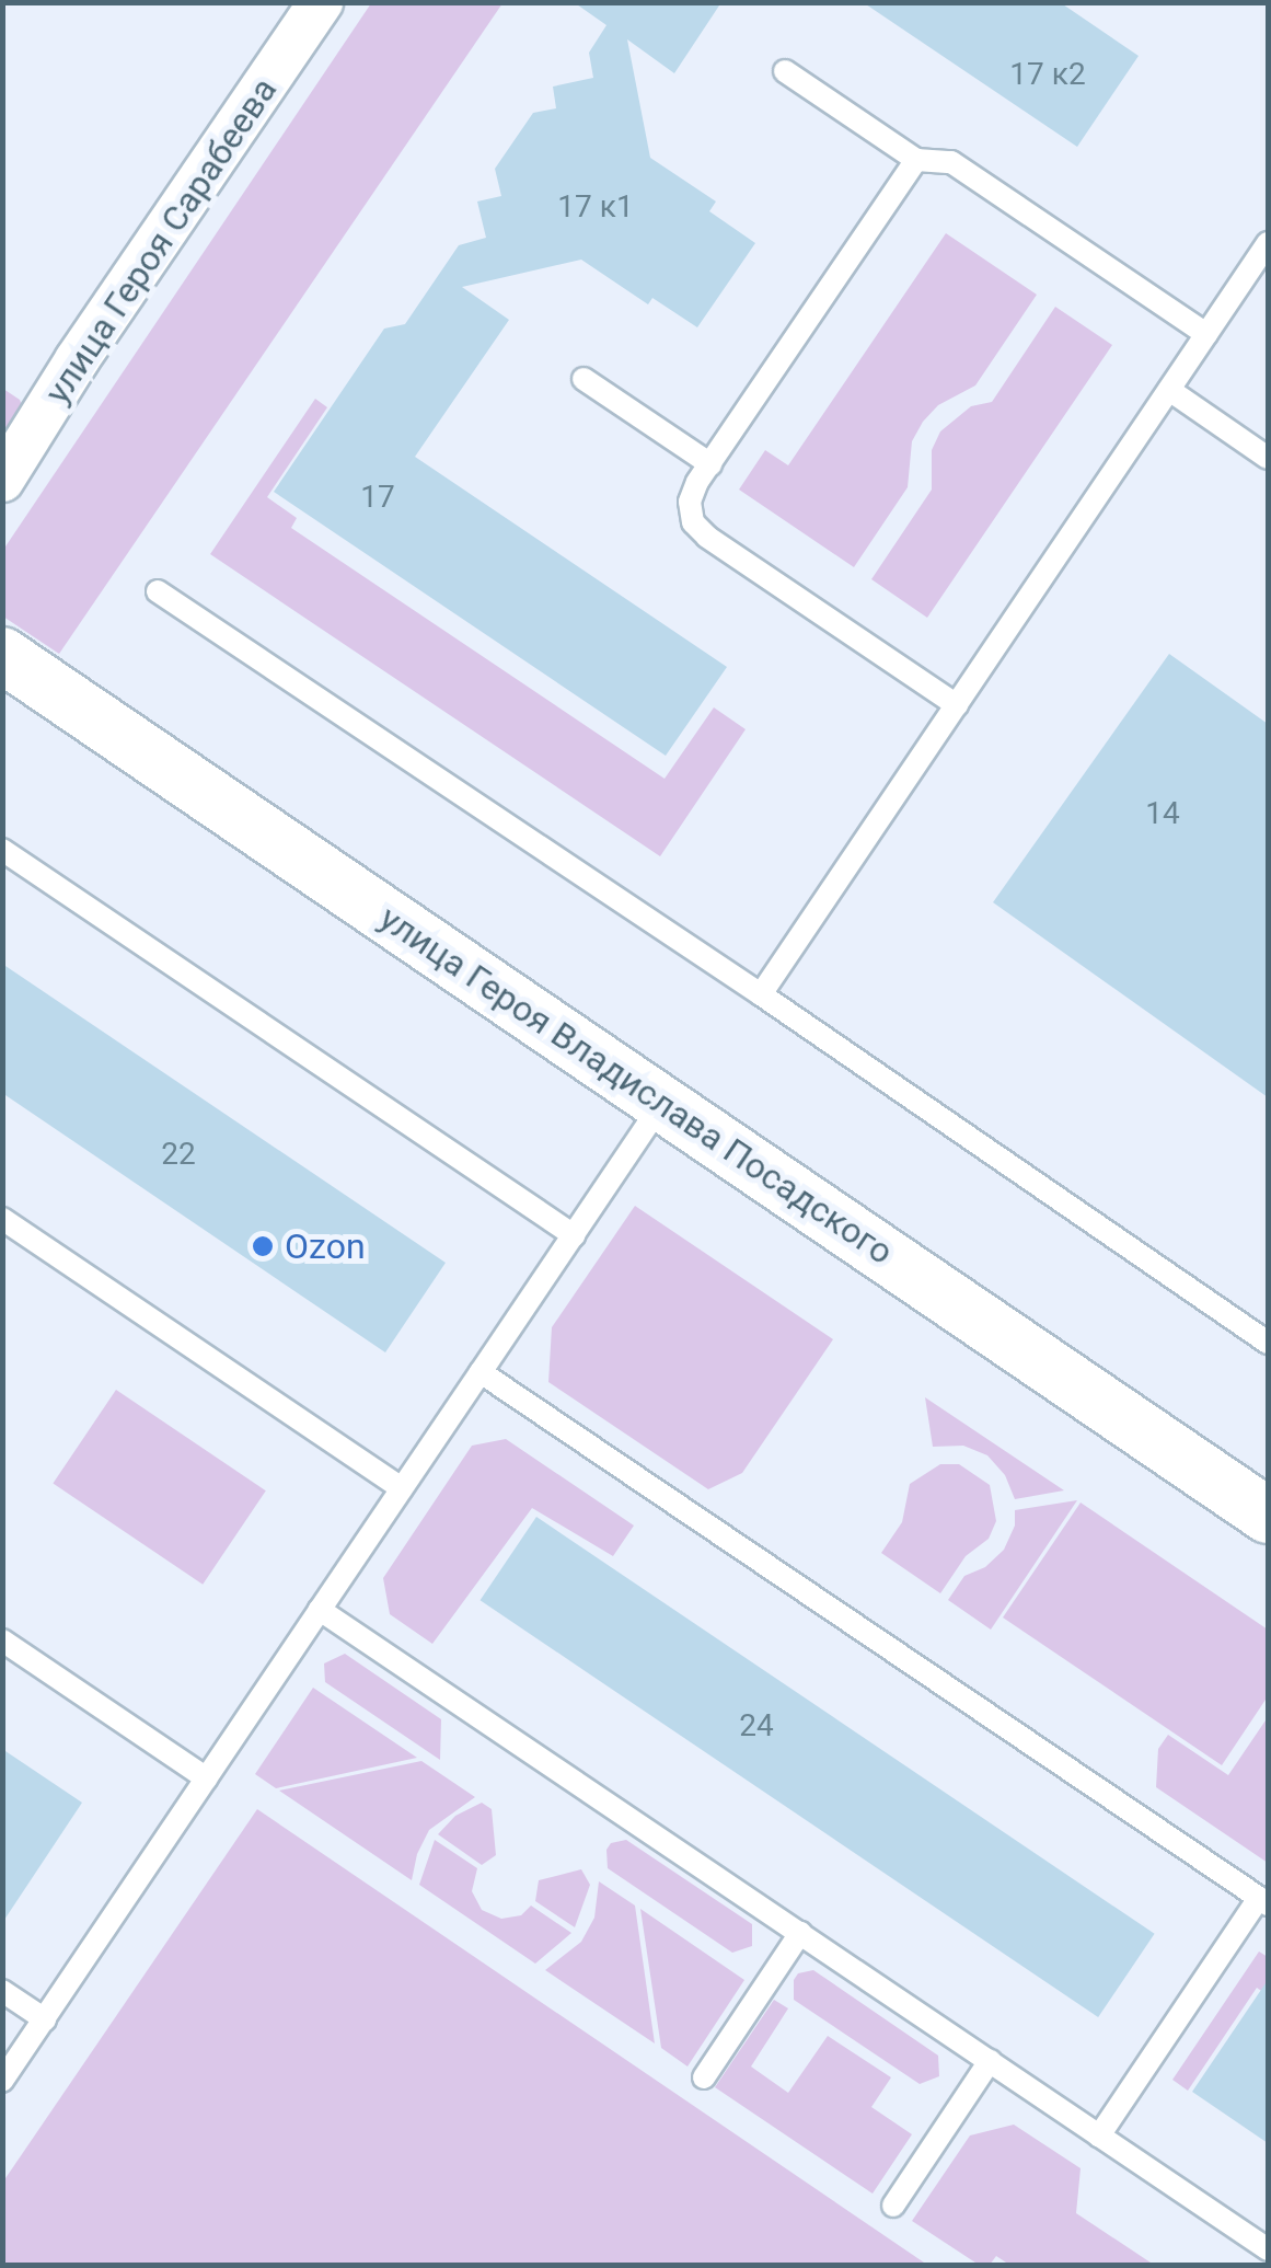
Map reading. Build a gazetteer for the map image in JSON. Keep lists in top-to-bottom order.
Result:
{
  "streets": {
    "street": ["улица Героя Сарабеева", "улица Героя Владислава Посадского"]
  },
  "places": ["Ozon"],
  "house_numbers": [
    "17 к2",
    "17 к1",
    "17",
    "14",
    "22",
    "24"
  ]
}
